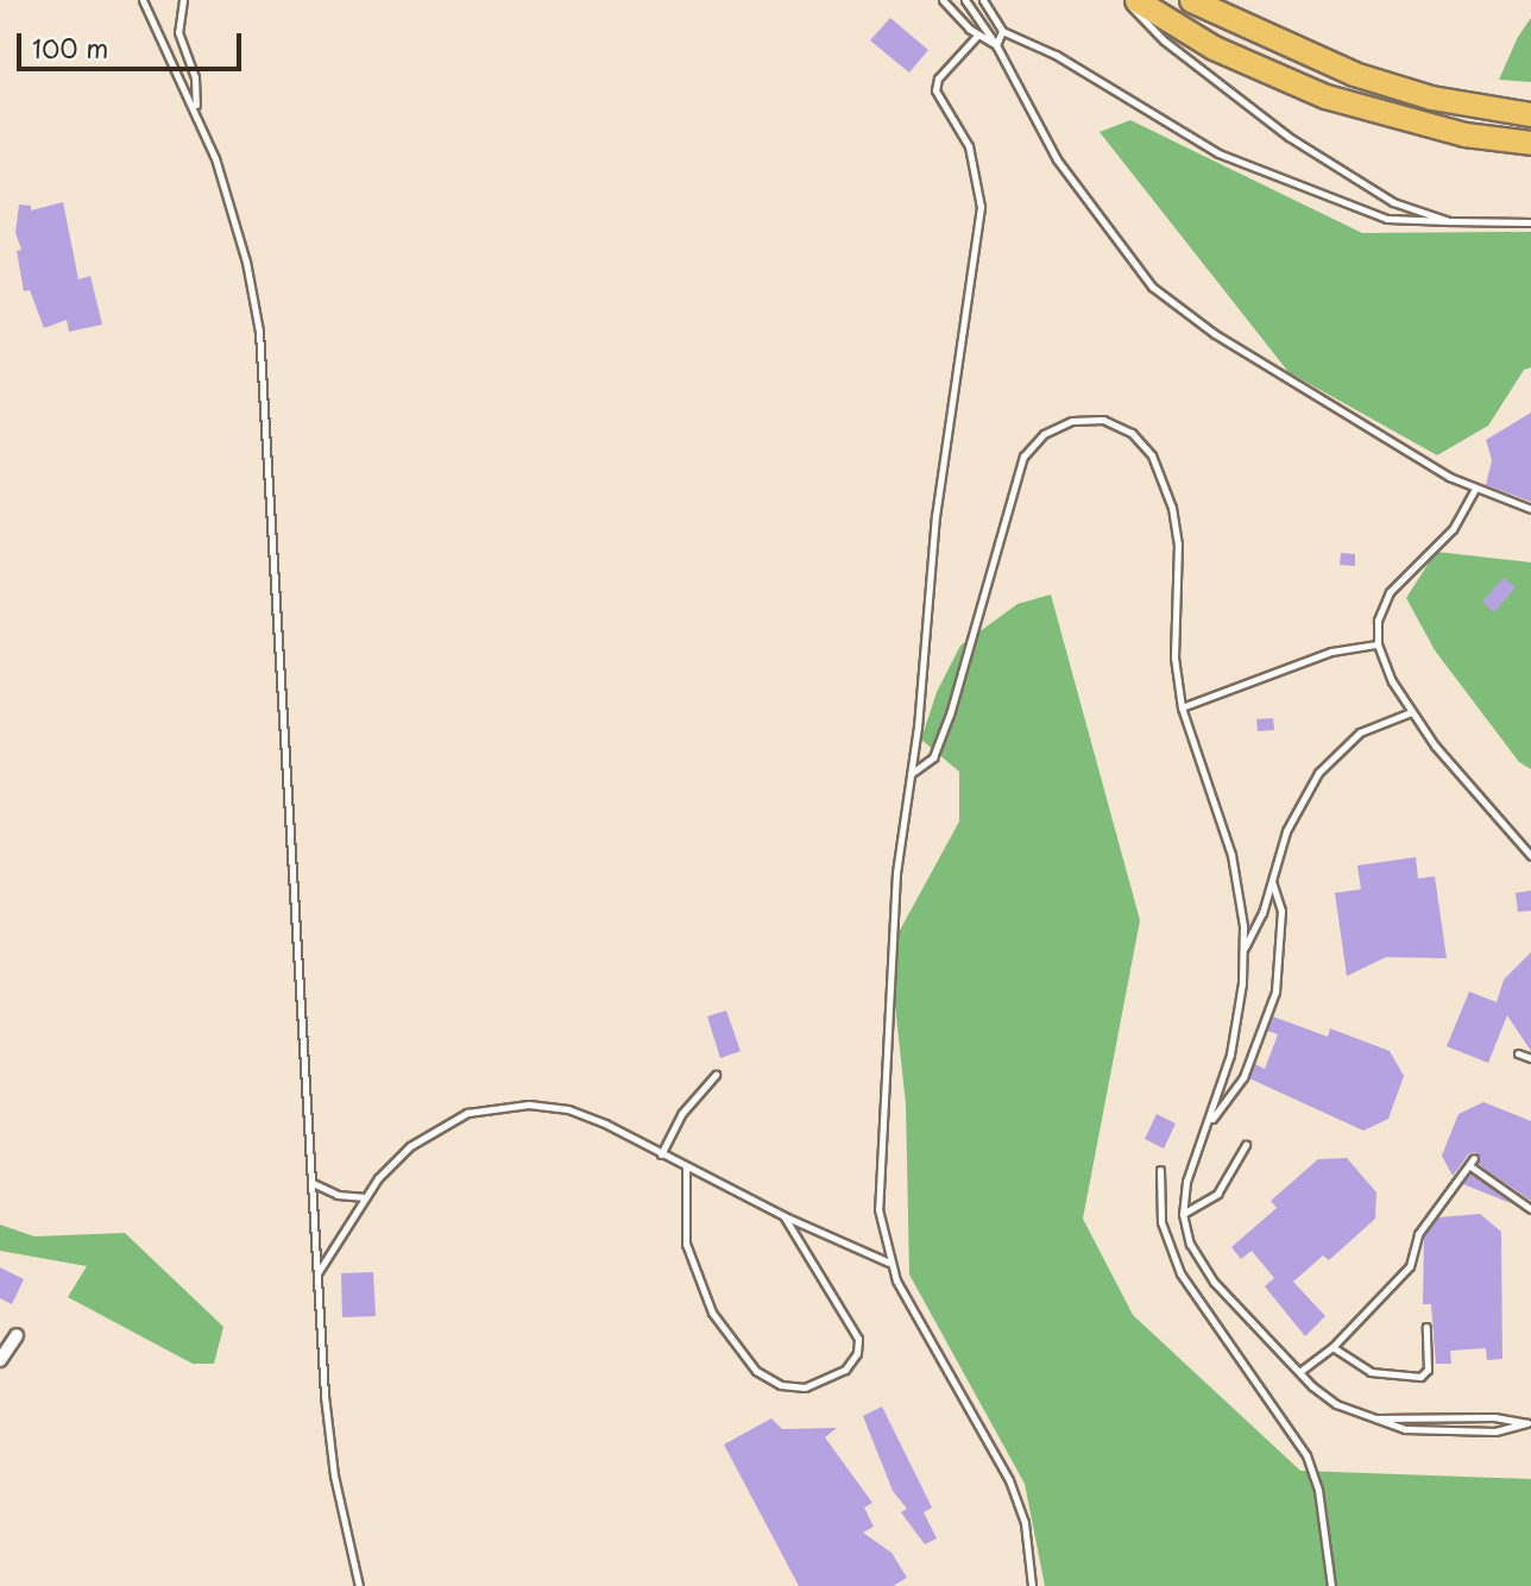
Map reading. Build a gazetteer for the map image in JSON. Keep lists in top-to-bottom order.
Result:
{
  "scale_bar": "100 m"
}
